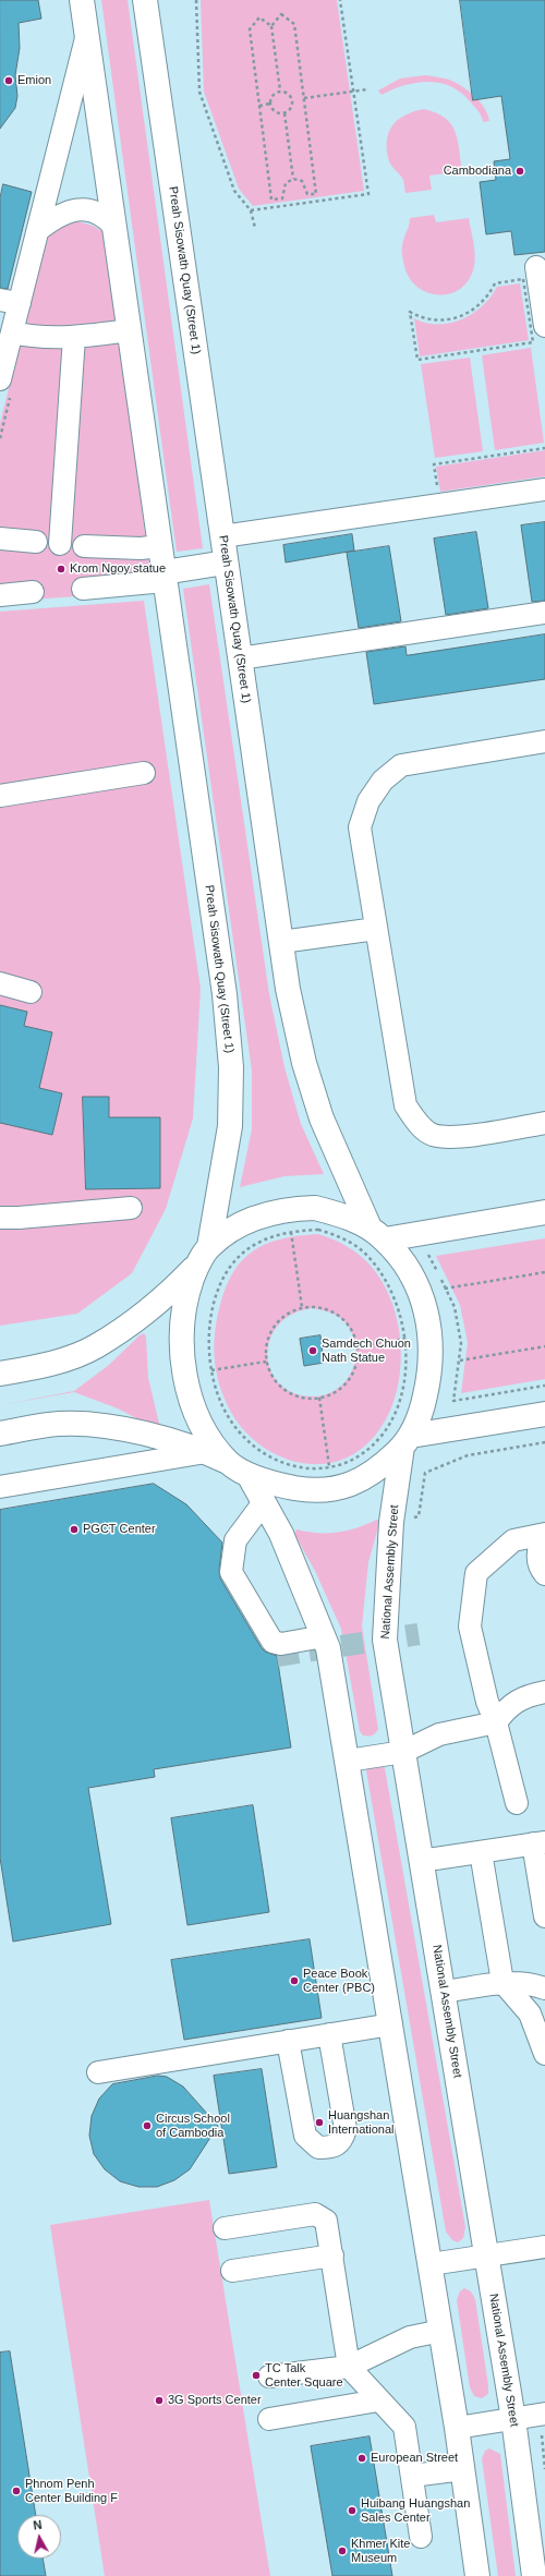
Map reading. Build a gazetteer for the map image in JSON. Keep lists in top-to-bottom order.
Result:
{
  "streets": {
    "main road": ["Preah Sisowath Quay (Street 1)", "National Assembly Street"]
  },
  "places": [
    "Emion",
    "Cambodiana",
    "Krom Ngoy statue",
    "Samdech Chuon Nath Statue",
    "PGCT Center",
    "Peace Book Center (PBC)",
    "Huangshan International",
    "Circus School of Cambodia",
    "TC Talk Center Square",
    "3G Sports Center",
    "European Street",
    "Phnom Penh Center Building F",
    "Huibang Huangshan Sales Center",
    "Khmer Kite Museum"
  ],
  "north": "top"
}
